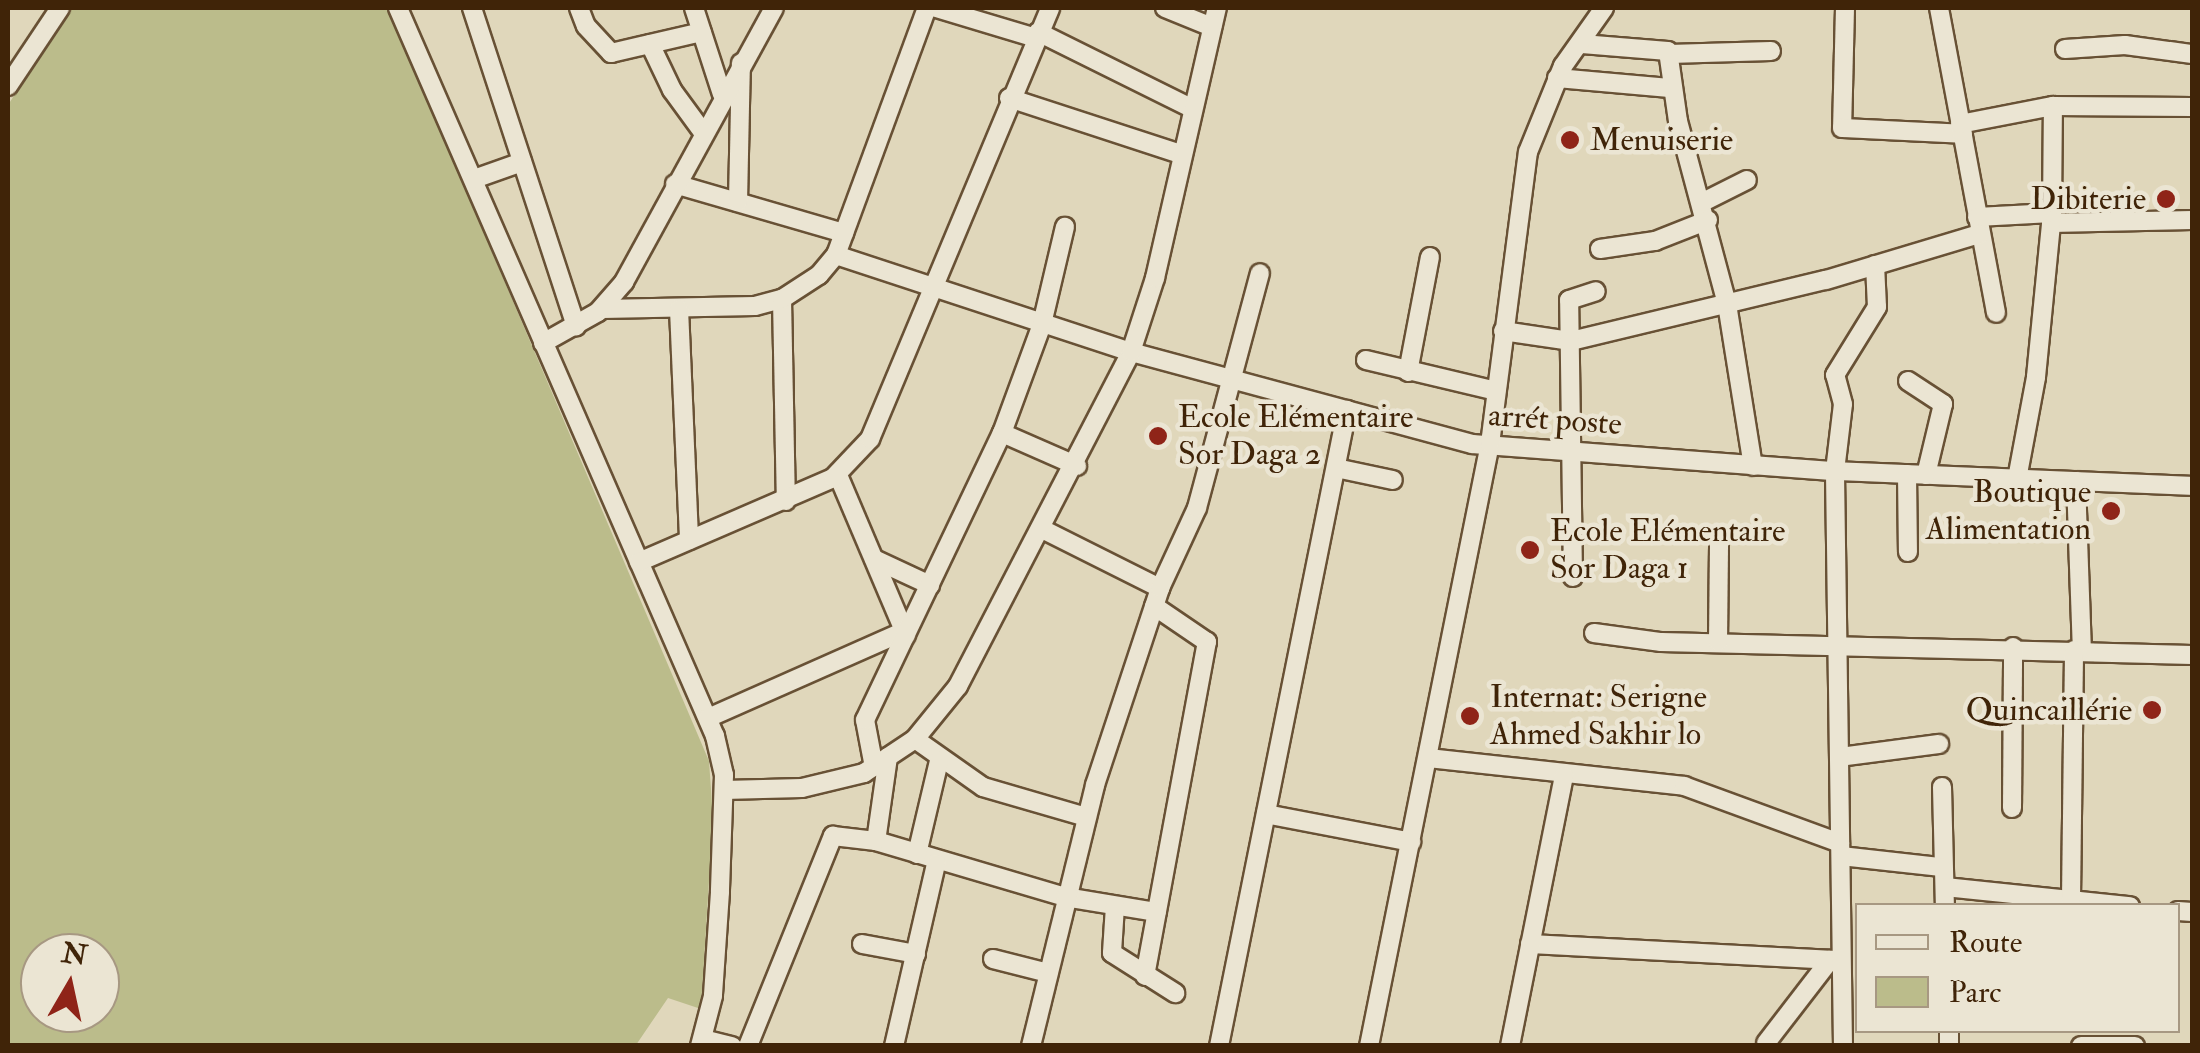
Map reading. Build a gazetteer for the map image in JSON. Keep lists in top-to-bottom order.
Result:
{
  "streets": {
    "street": ["arrét poste"]
  },
  "places": [
    "Menuiserie",
    "Dibiterie",
    "Ecole Elémentaire Sor Daga 2",
    "Boutique Alimentation",
    "Ecole Elémentaire Sor Daga 1",
    "Quincaillérie",
    "Internat: Serigne Ahmed Sakhir lo"
  ],
  "legend": ["Route", "Parc"],
  "north": "top"
}
